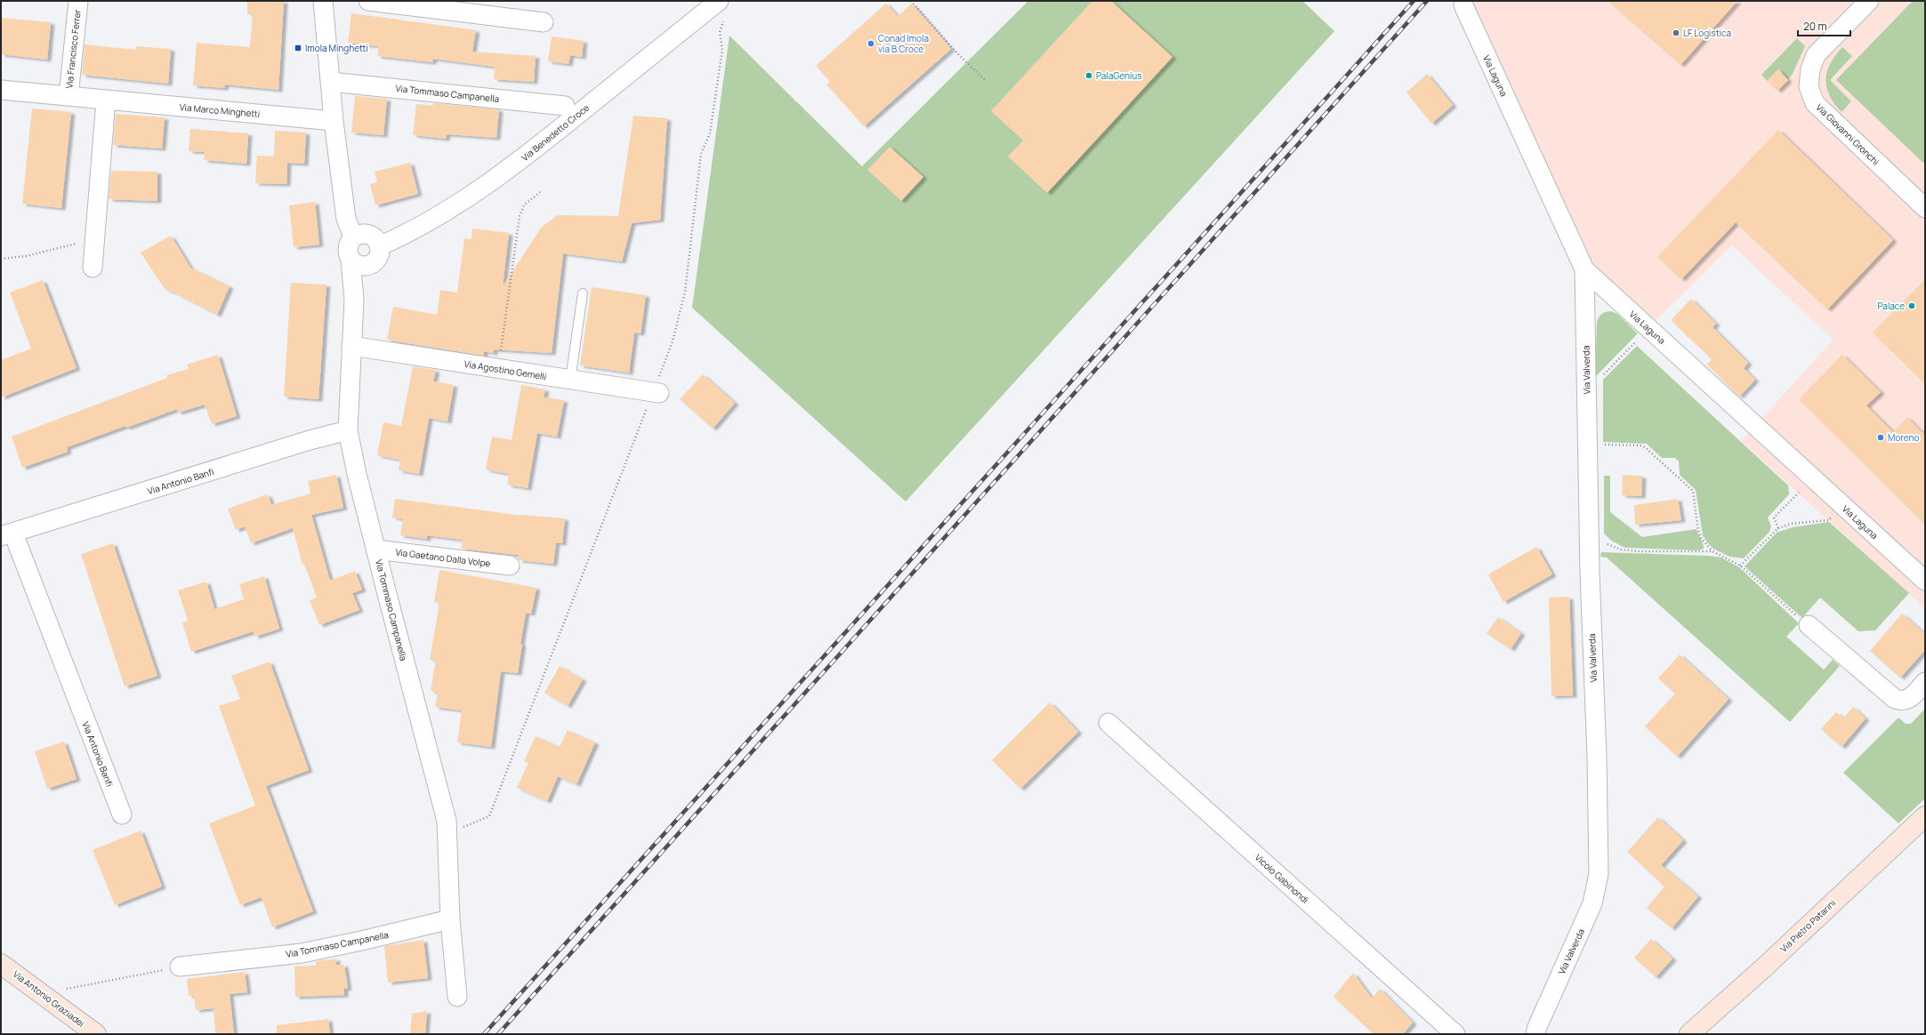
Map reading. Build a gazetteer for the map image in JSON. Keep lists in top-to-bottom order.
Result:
{
  "streets": {
    "main road": ["Via Pietro Patarini", "Via Antonio Graziadei"],
    "street": [
      "Via Francisco Ferrer",
      "Via Laguna",
      "Via Tommaso Campanella",
      "Via Marco Minghetti",
      "Via Benedetto Croce",
      "Via Giovanni Gronchi",
      "Via Agostino Gemelli",
      "Via Valverda",
      "Via Antonio Banfi",
      "Via Gaetano Dalla Volpe",
      "Vicolo Gabinondi"
    ]
  },
  "crossings": [
    ["Via Francisco Ferrer", "Via Marco Minghetti"],
    ["Via Laguna", "Via Valverda"],
    ["Via Tommaso Campanella", "Via Benedetto Croce"],
    ["Via Tommaso Campanella", "Via Agostino Gemelli"],
    ["Via Tommaso Campanella", "Via Antonio Banfi"],
    ["Via Tommaso Campanella", "Via Gaetano Dalla Volpe"]
  ],
  "places": {
    "other": [
      "LF Logistica",
      "Conad Imola via B.Croce",
      "PalaGenius",
      "Palace",
      "Moreno"
    ],
    "transit": ["Imola Minghetti"]
  },
  "scale_bar": "20 m"
}
